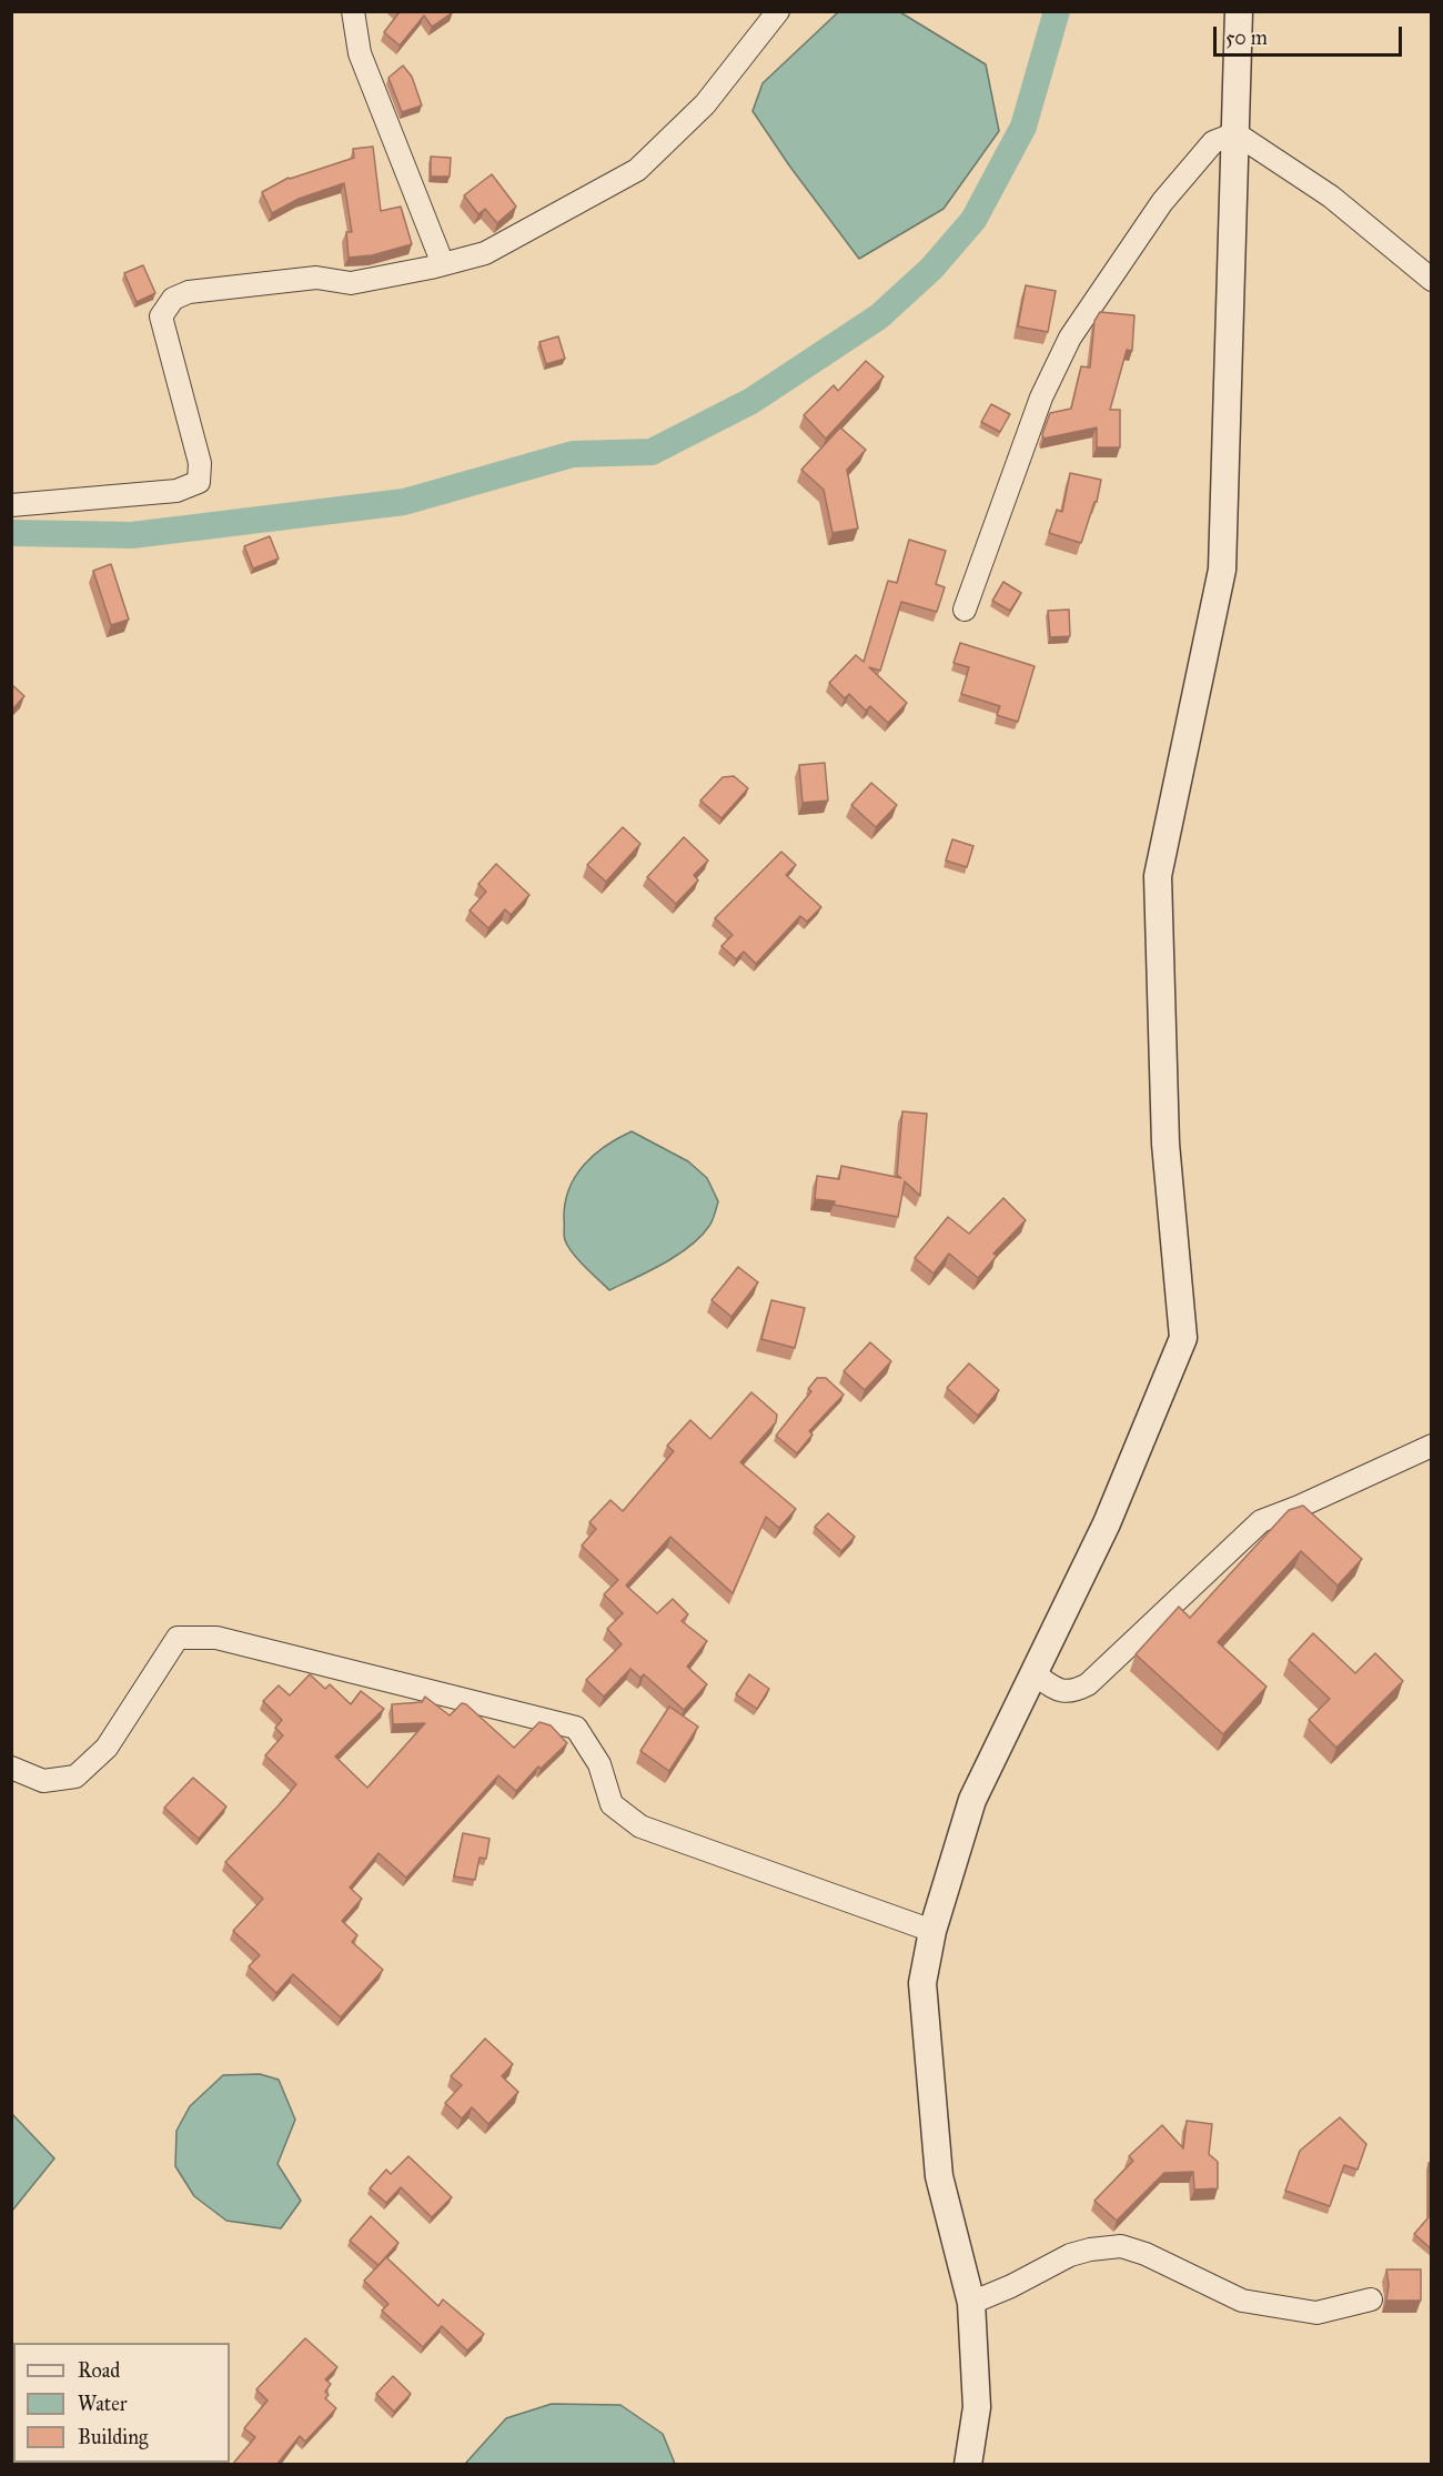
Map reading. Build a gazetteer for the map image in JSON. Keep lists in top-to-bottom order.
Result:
{
  "legend": ["Road", "Water", "Building"],
  "scale_bar": "50 m"
}
